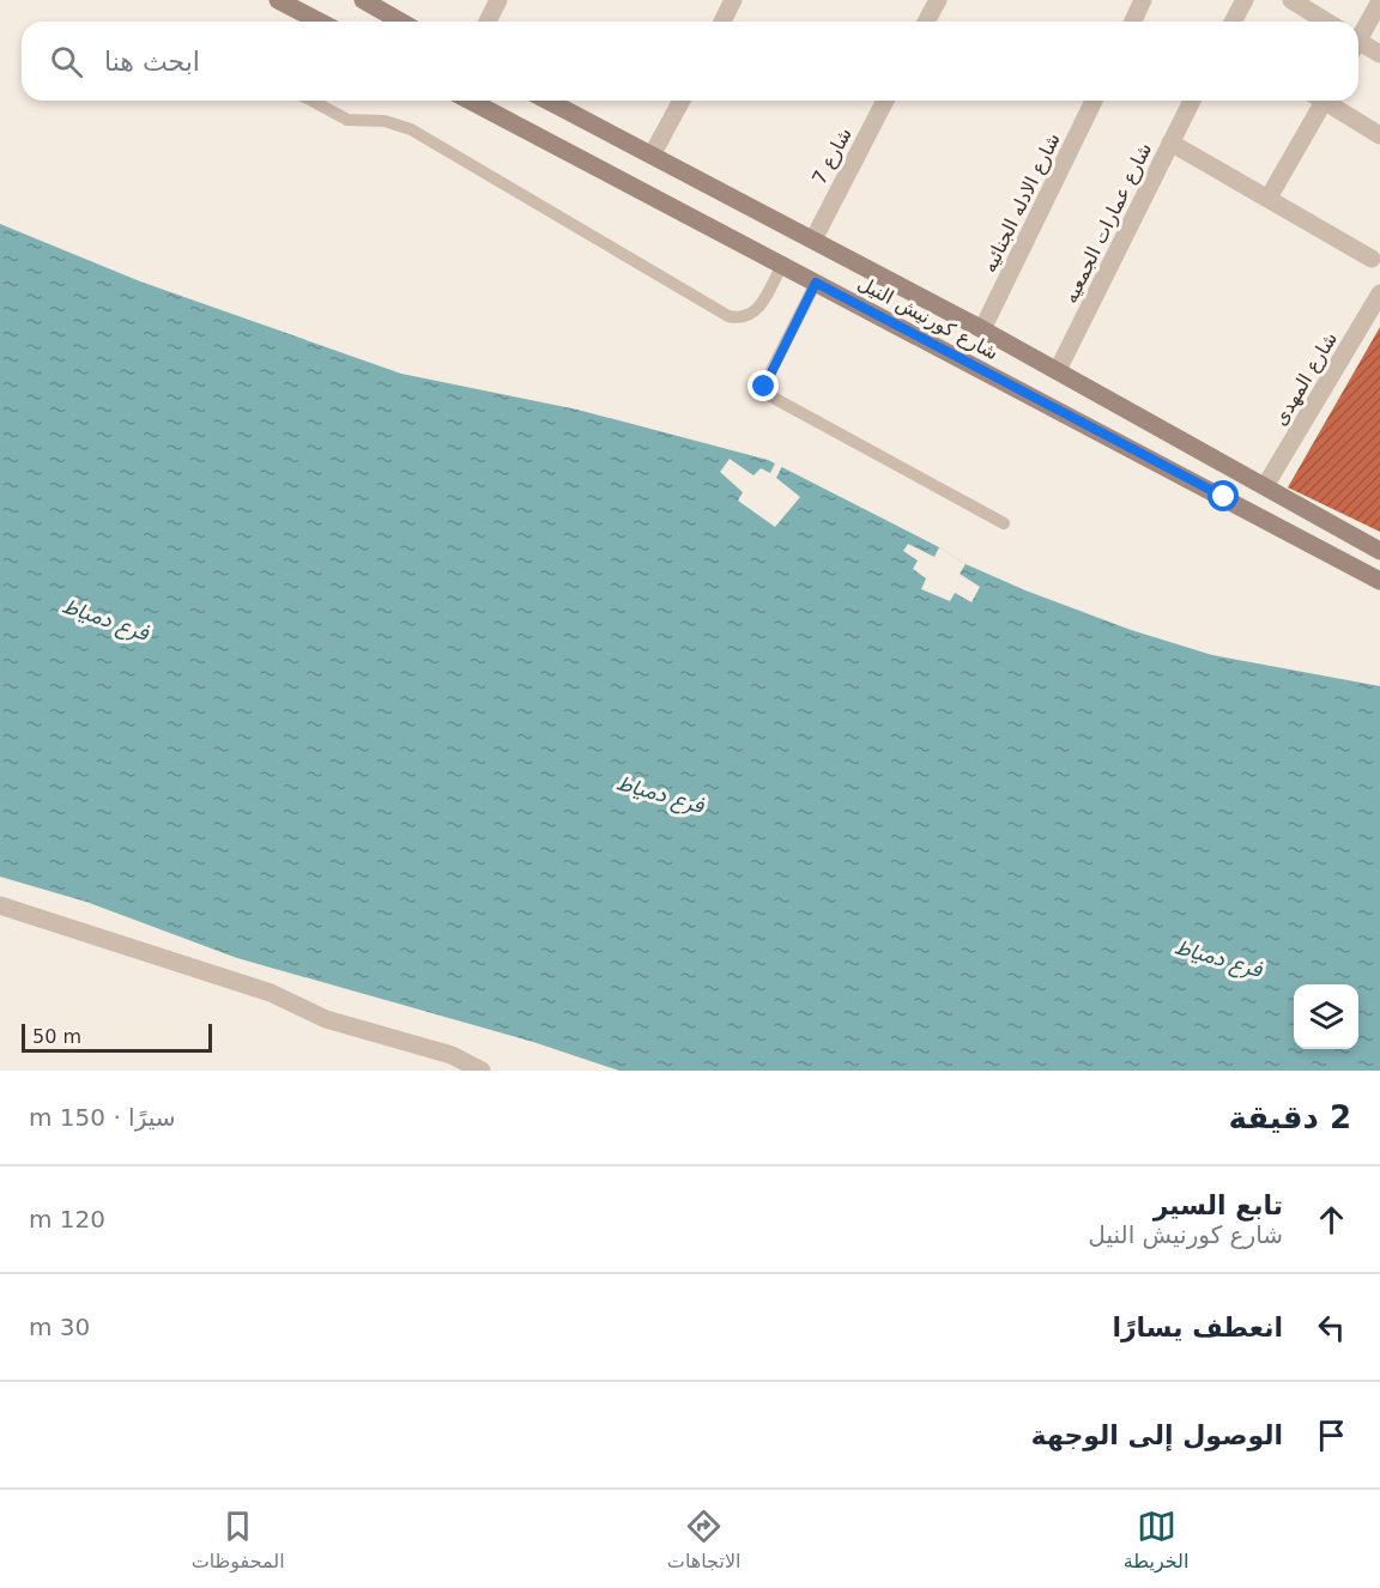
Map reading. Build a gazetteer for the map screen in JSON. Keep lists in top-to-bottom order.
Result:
{
  "streets": {
    "main road": ["شارع كورنيش النيل"],
    "street": [
      "شارع 7",
      "شارع الادله الجنائيه",
      "شارع عمارات الجمعيه",
      "شارع المهدى"
    ]
  },
  "crossings": [
    ["شارع 7", "شارع كورنيش النيل"],
    ["شارع الادله الجنائيه", "شارع كورنيش النيل"],
    ["شارع عمارات الجمعيه", "شارع كورنيش النيل"],
    ["شارع كورنيش النيل", "شارع المهدى"]
  ],
  "water": ["فرع دمياط"],
  "scale_bar": "50 m",
  "page": {
    "search": "ابحث هنا",
    "scale": "50 m",
    "heading": ["2 دقيقة", "سيرًا · 150 m"],
    "list": [
      ["تابع السير", "شارع كورنيش النيل", "120 m"],
      ["انعطف يسارًا", "30 m"],
      "الوصول إلى الوجهة"
    ],
    "nav": ["الخريطة", "الاتجاهات", "المحفوظات"]
  }
}
